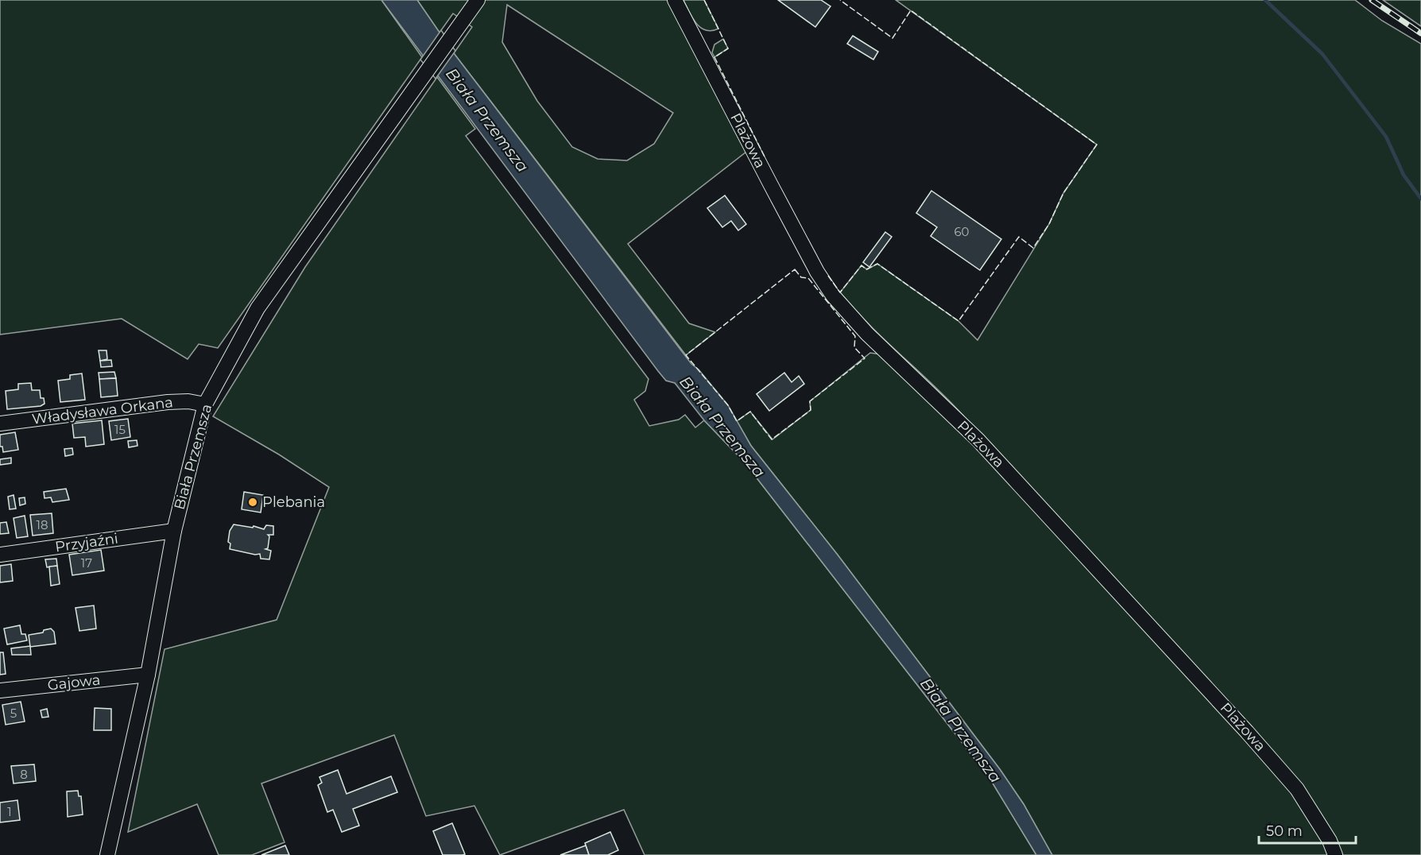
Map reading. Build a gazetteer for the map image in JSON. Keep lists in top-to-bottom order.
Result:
{
  "streets": {
    "street": [
      "Plażowa",
      "Władysława Orkana",
      "Biała Przemsza",
      "Przyjaźni",
      "Gajowa"
    ]
  },
  "crossings": [
    ["Władysława Orkana", "Biała Przemsza"],
    ["Biała Przemsza", "Przyjaźni"],
    ["Biała Przemsza", "Gajowa"]
  ],
  "water": ["Biała Przemsza"],
  "places": ["Plebania"],
  "house_numbers": [
    "60",
    "15",
    "18",
    "17",
    "5",
    "8",
    "1"
  ],
  "scale_bar": "50 m"
}
